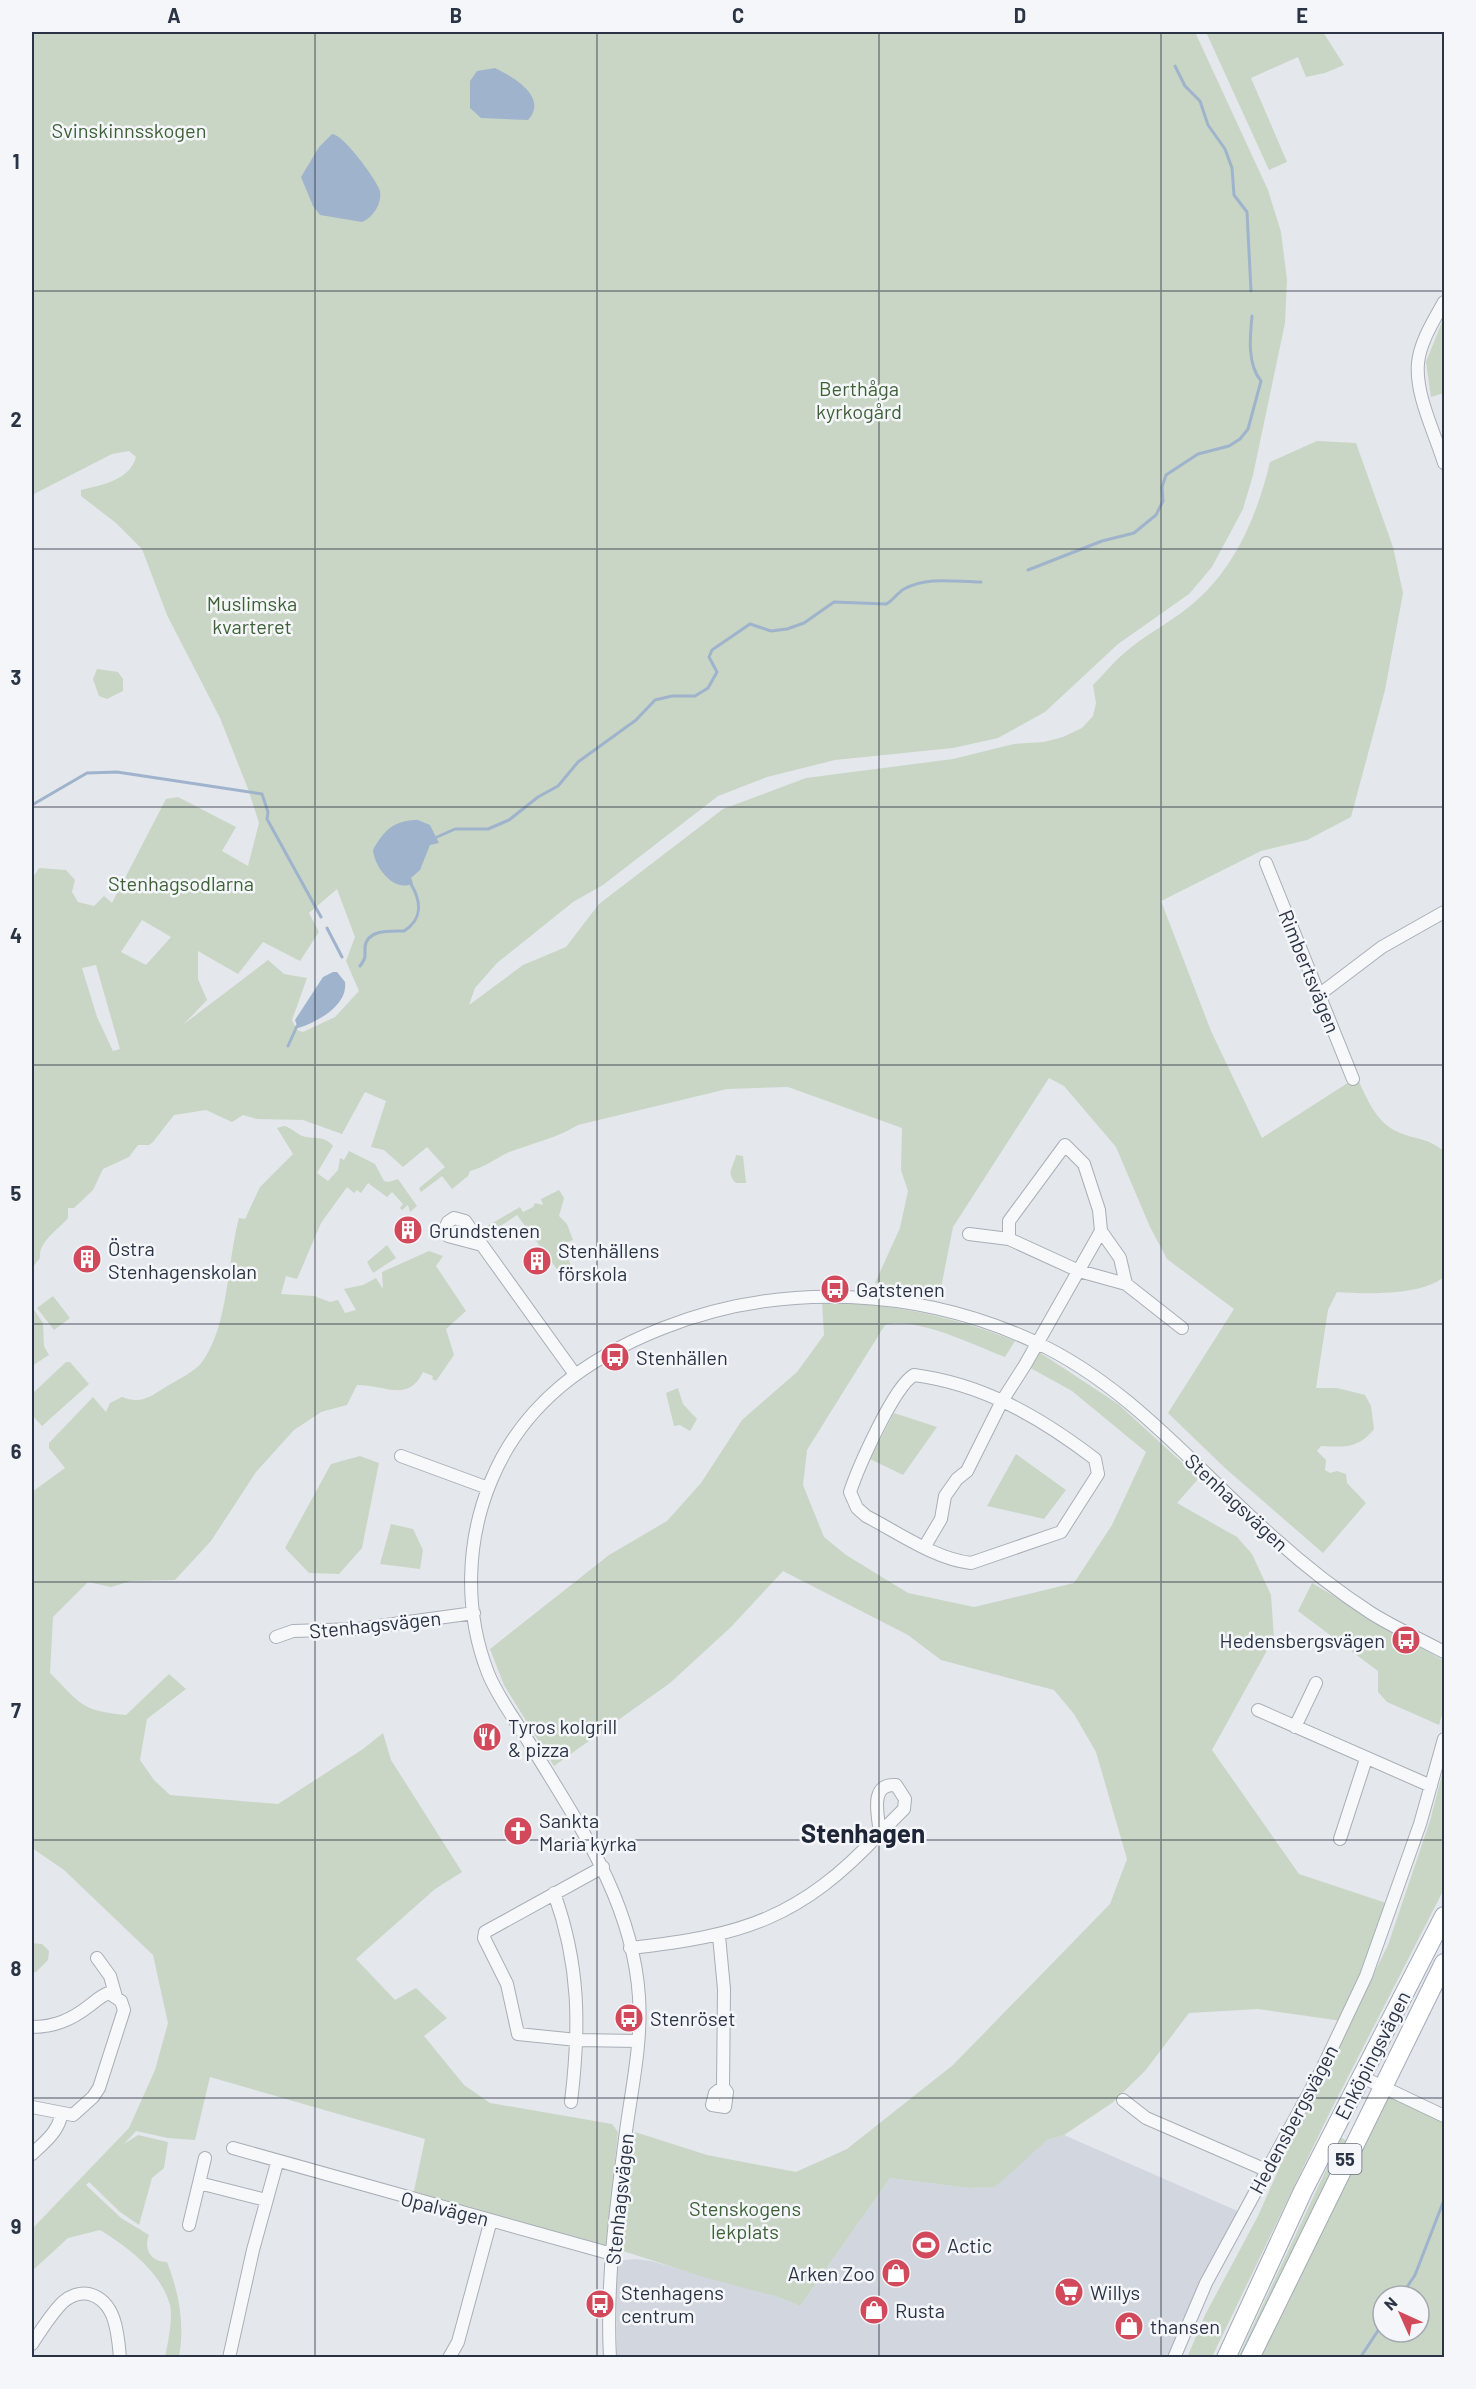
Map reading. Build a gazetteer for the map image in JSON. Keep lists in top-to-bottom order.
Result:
{
  "streets": {
    "main road": ["Enköpingsvägen", "55"],
    "street": [
      "Rimbertsvägen",
      "Stenhagsvägen",
      "Hedensbergsvägen",
      "Opalvägen"
    ]
  },
  "crossings": [
    ["Stenhagsvägen", "Opalvägen"]
  ],
  "districts": ["Stenhagen"],
  "parks": [
    "Svinskinnsskogen",
    "Berthåga kyrkogård",
    "Muslimska kvarteret",
    "Stenhagsodlarna",
    "Stenskogens lekplats"
  ],
  "places": {
    "building": ["Grundstenen", "Östra Stenhagenskolan", "Stenhällens förskola"],
    "bus stop": [
      "Gatstenen",
      "Stenhällen",
      "Hedensbergsvägen",
      "Stenröset",
      "Stenhagens centrum"
    ],
    "restaurant": ["Tyros kolgrill & pizza"],
    "church": ["Sankta Maria kyrka"],
    "sports": ["Actic"],
    "shop": ["Arken Zoo", "Rusta", "thansen"],
    "supermarket": ["Willys"]
  },
  "north": "top left",
  "grid": {
    "columns": [
      "A",
      "B",
      "C",
      "D",
      "E"
    ],
    "rows": [
      "1",
      "2",
      "3",
      "4",
      "5",
      "6",
      "7",
      "8",
      "9"
    ]
  }
}
